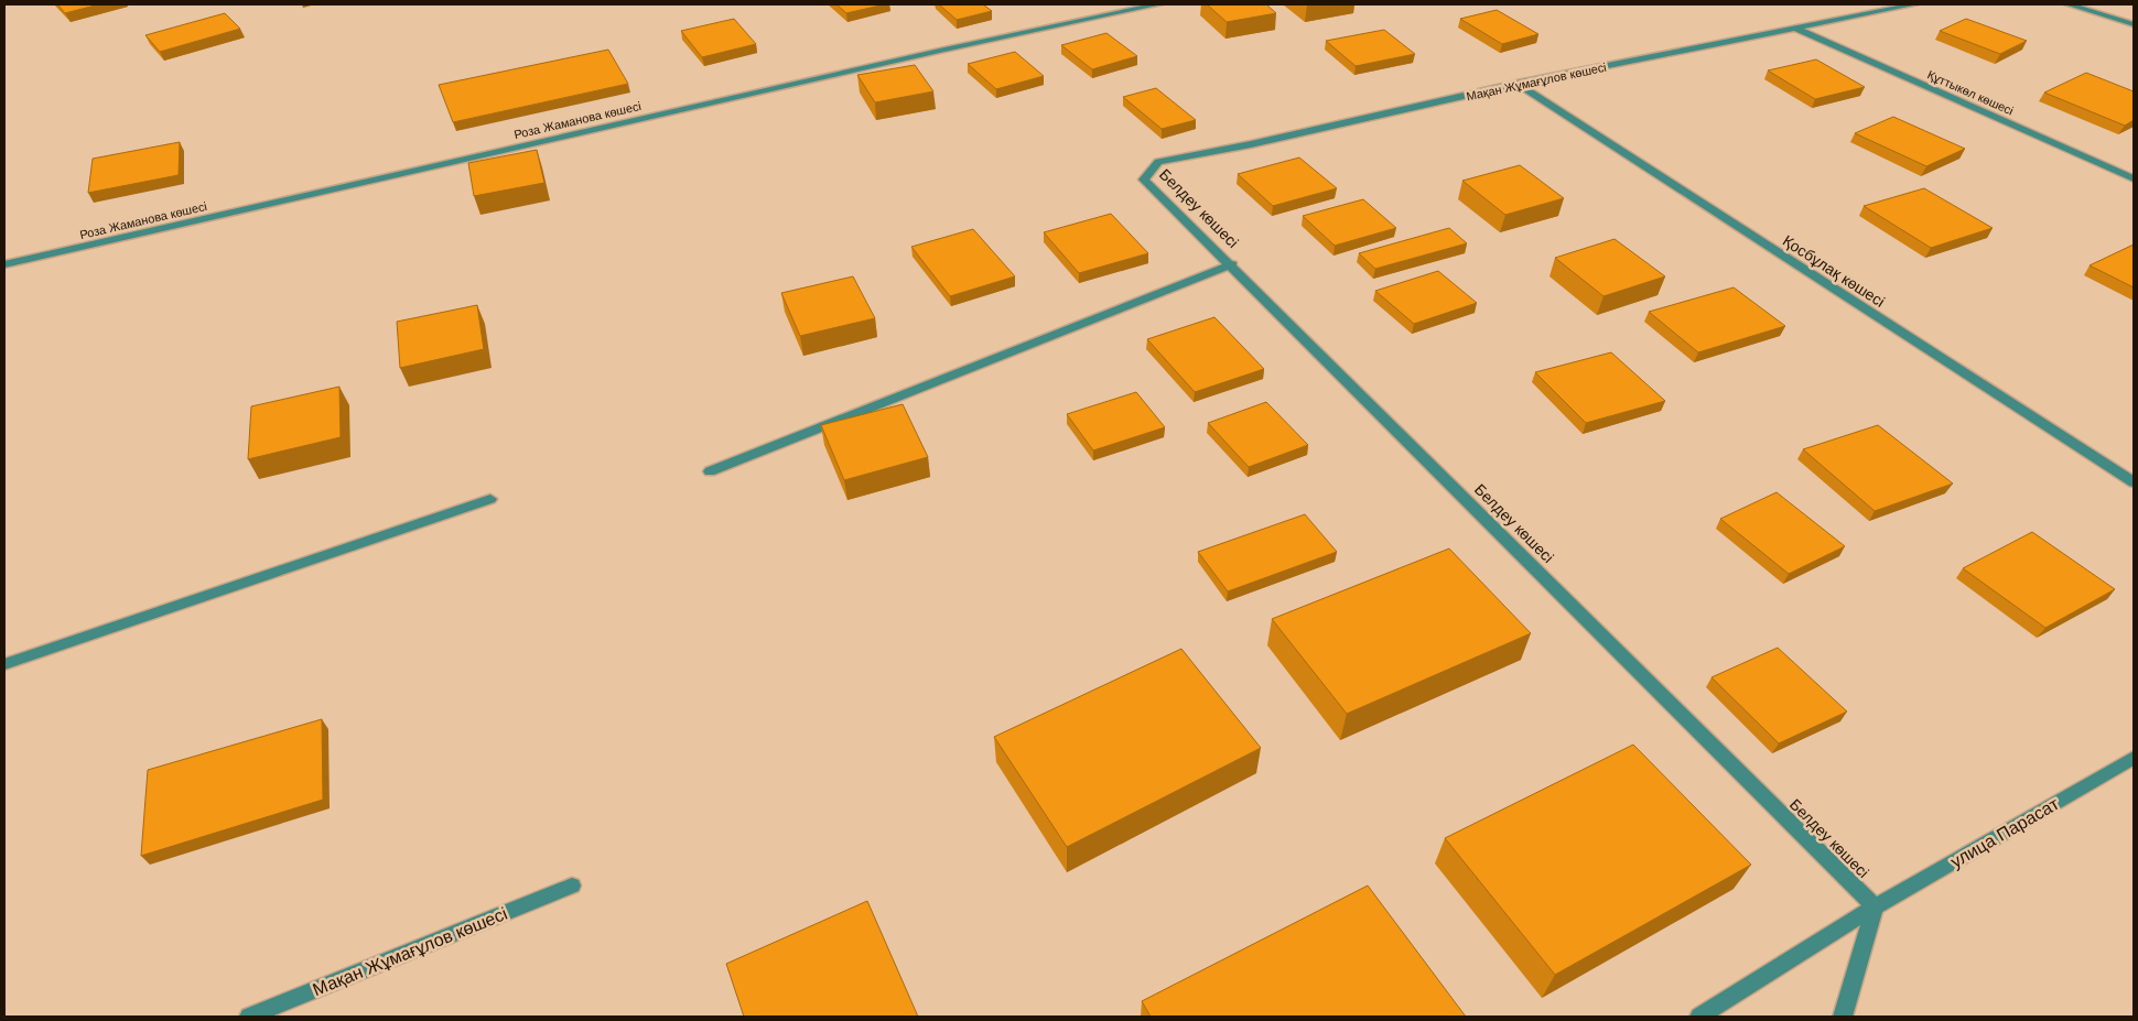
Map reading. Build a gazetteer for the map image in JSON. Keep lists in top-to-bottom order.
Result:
{
  "streets": {
    "street": [
      "Мақан Жұмағұлов көшесі",
      "Құттыкөл көшесі",
      "Роза Жаманова көшесі",
      "Белдеу көшесі",
      "Қосбұлақ көшесі",
      "улица Парасат"
    ]
  },
  "crossings": [
    ["Мақан Жұмағұлов көшесі", "Құттыкөл көшесі"],
    ["Мақан Жұмағұлов көшесі", "Белдеу көшесі"],
    ["Мақан Жұмағұлов көшесі", "Қосбұлақ көшесі"],
    ["Белдеу көшесі", "улица Парасат"]
  ]
}
